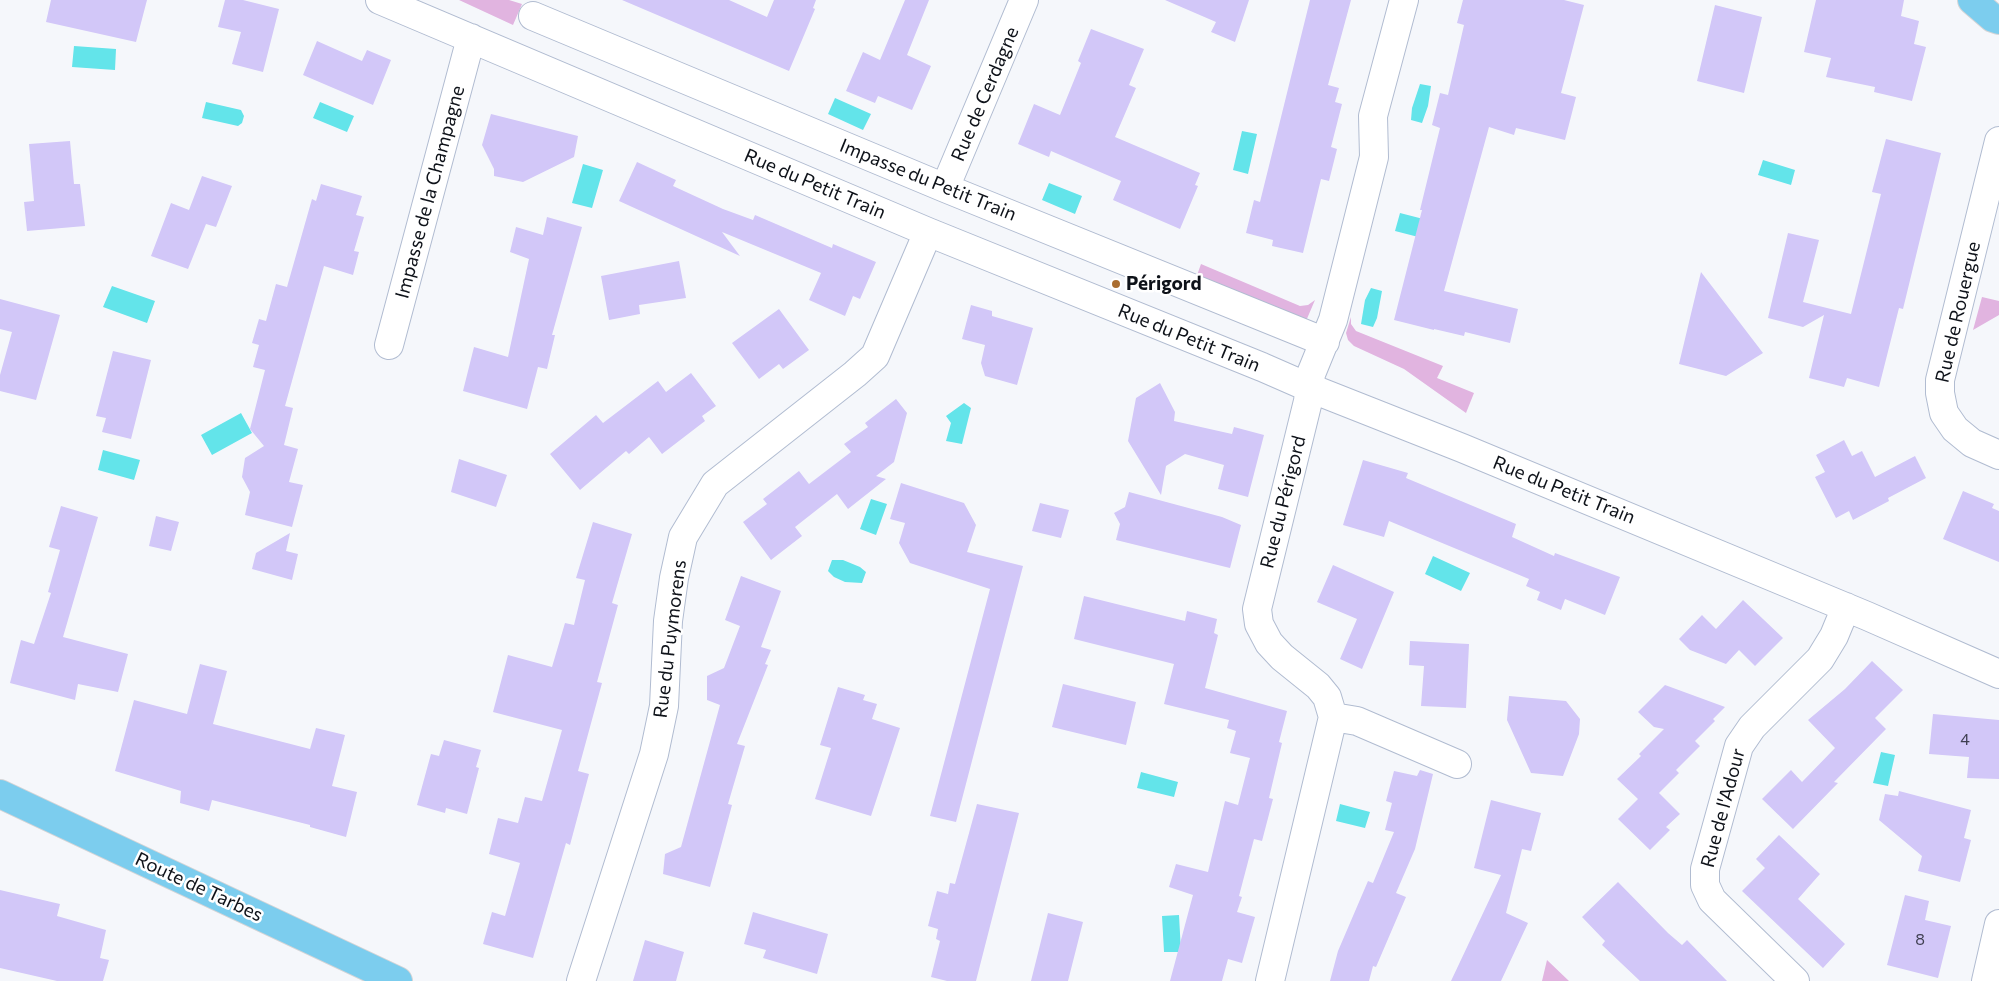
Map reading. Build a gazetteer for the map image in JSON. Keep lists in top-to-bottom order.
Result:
{
  "streets": {
    "main road": ["Route de Tarbes"],
    "street": [
      "Rue de Cerdagne",
      "Impasse du Petit Train",
      "Rue du Petit Train",
      "Impasse de la Champagne",
      "Rue de Rouergue",
      "Rue du Périgord",
      "Rue du Puymorens",
      "Rue de l'Adour"
    ]
  },
  "crossings": [
    ["Rue de Cerdagne", "Impasse du Petit Train"],
    ["Impasse du Petit Train", "Rue du Périgord"],
    ["Rue du Petit Train", "Impasse de la Champagne"],
    ["Rue du Petit Train", "Rue du Périgord"],
    ["Rue du Petit Train", "Rue du Puymorens"],
    ["Rue du Petit Train", "Rue de l'Adour"]
  ],
  "places": ["Périgord"],
  "house_numbers": ["4", "8"]
}
